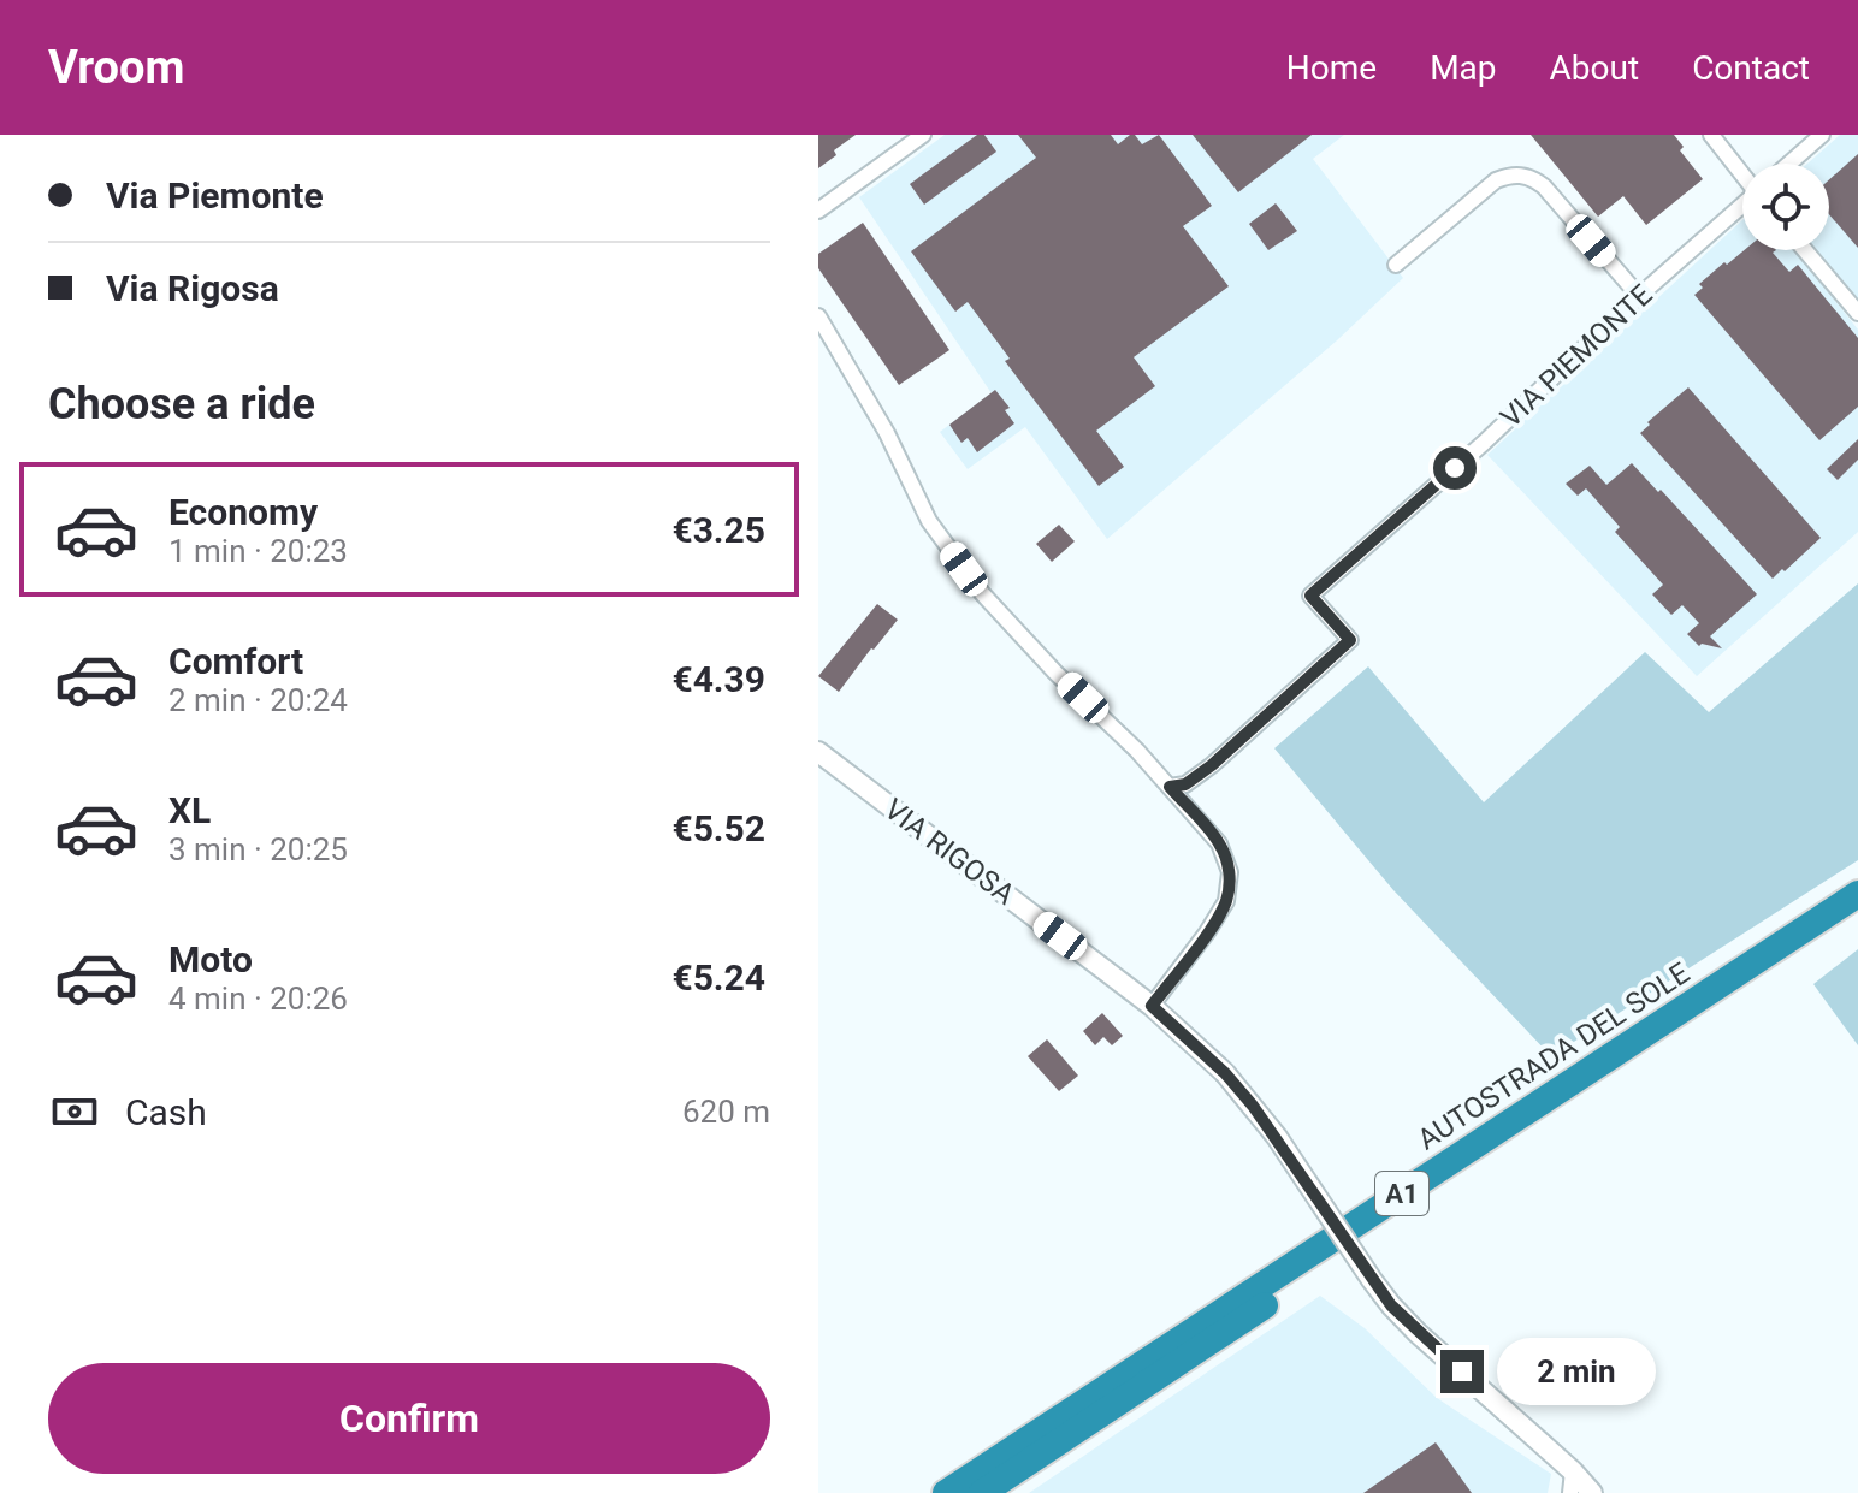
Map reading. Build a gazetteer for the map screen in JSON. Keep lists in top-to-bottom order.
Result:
{
  "streets": {
    "highway": ["AUTOSTRADA DEL SOLE", "A1"],
    "main road": ["VIA RIGOSA"],
    "street": ["VIA PIEMONTE"]
  },
  "page": {
    "header": "Vroom",
    "nav": [
      "Home",
      "Map",
      "About",
      "Contact"
    ],
    "banner": ["Via Piemonte", "Via Rigosa"],
    "heading": "Choose a ride",
    "list": [
      {
        "name": "Economy",
        "note": "1 min · 20:23",
        "value": "€3.25"
      },
      {
        "name": "Comfort",
        "note": "2 min · 20:24",
        "value": "€4.39"
      },
      {
        "name": "XL",
        "note": "3 min · 20:25",
        "value": "€5.52"
      },
      {
        "name": "Moto",
        "note": "4 min · 20:26",
        "value": "€5.24"
      }
    ],
    "pay": ["Cash", "620 m"],
    "bubble": "2 min",
    "buttons": "Confirm"
  }
}
